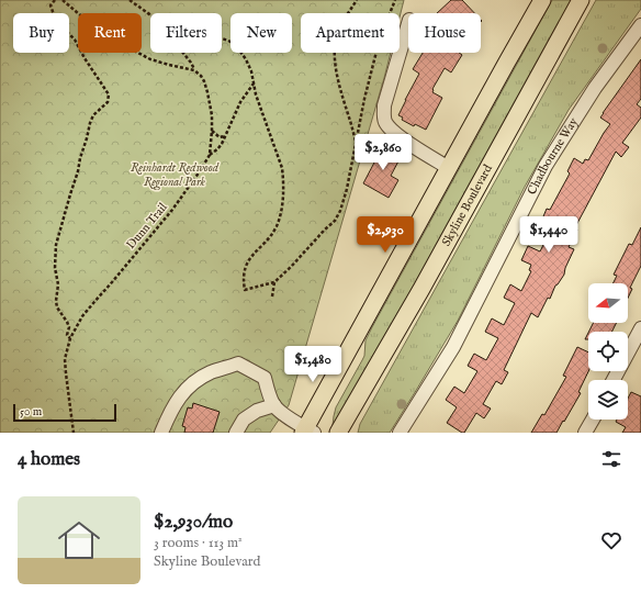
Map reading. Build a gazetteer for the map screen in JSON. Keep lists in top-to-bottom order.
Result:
{
  "streets": {
    "main road": ["Skyline Boulevard"],
    "street": ["Chadbourne Way"],
    "path": ["Dunn Trail"]
  },
  "parks": ["Reinhardt Redwood Regional Park"],
  "scale_bar": "50 m",
  "north": "left",
  "page": {
    "chip": [
      "Buy",
      "Rent",
      "Filters",
      "New",
      "Apartment",
      "House"
    ],
    "price": [
      "$2,860",
      "$2,930",
      "$1,440",
      "$1,480"
    ],
    "scale": "50 m",
    "heading": "4 homes",
    "list": [
      {
        "name": "$2,930/mo",
        "note": "3 rooms · 113 m² · Skyline Boulevard"
      }
    ]
  }
}
